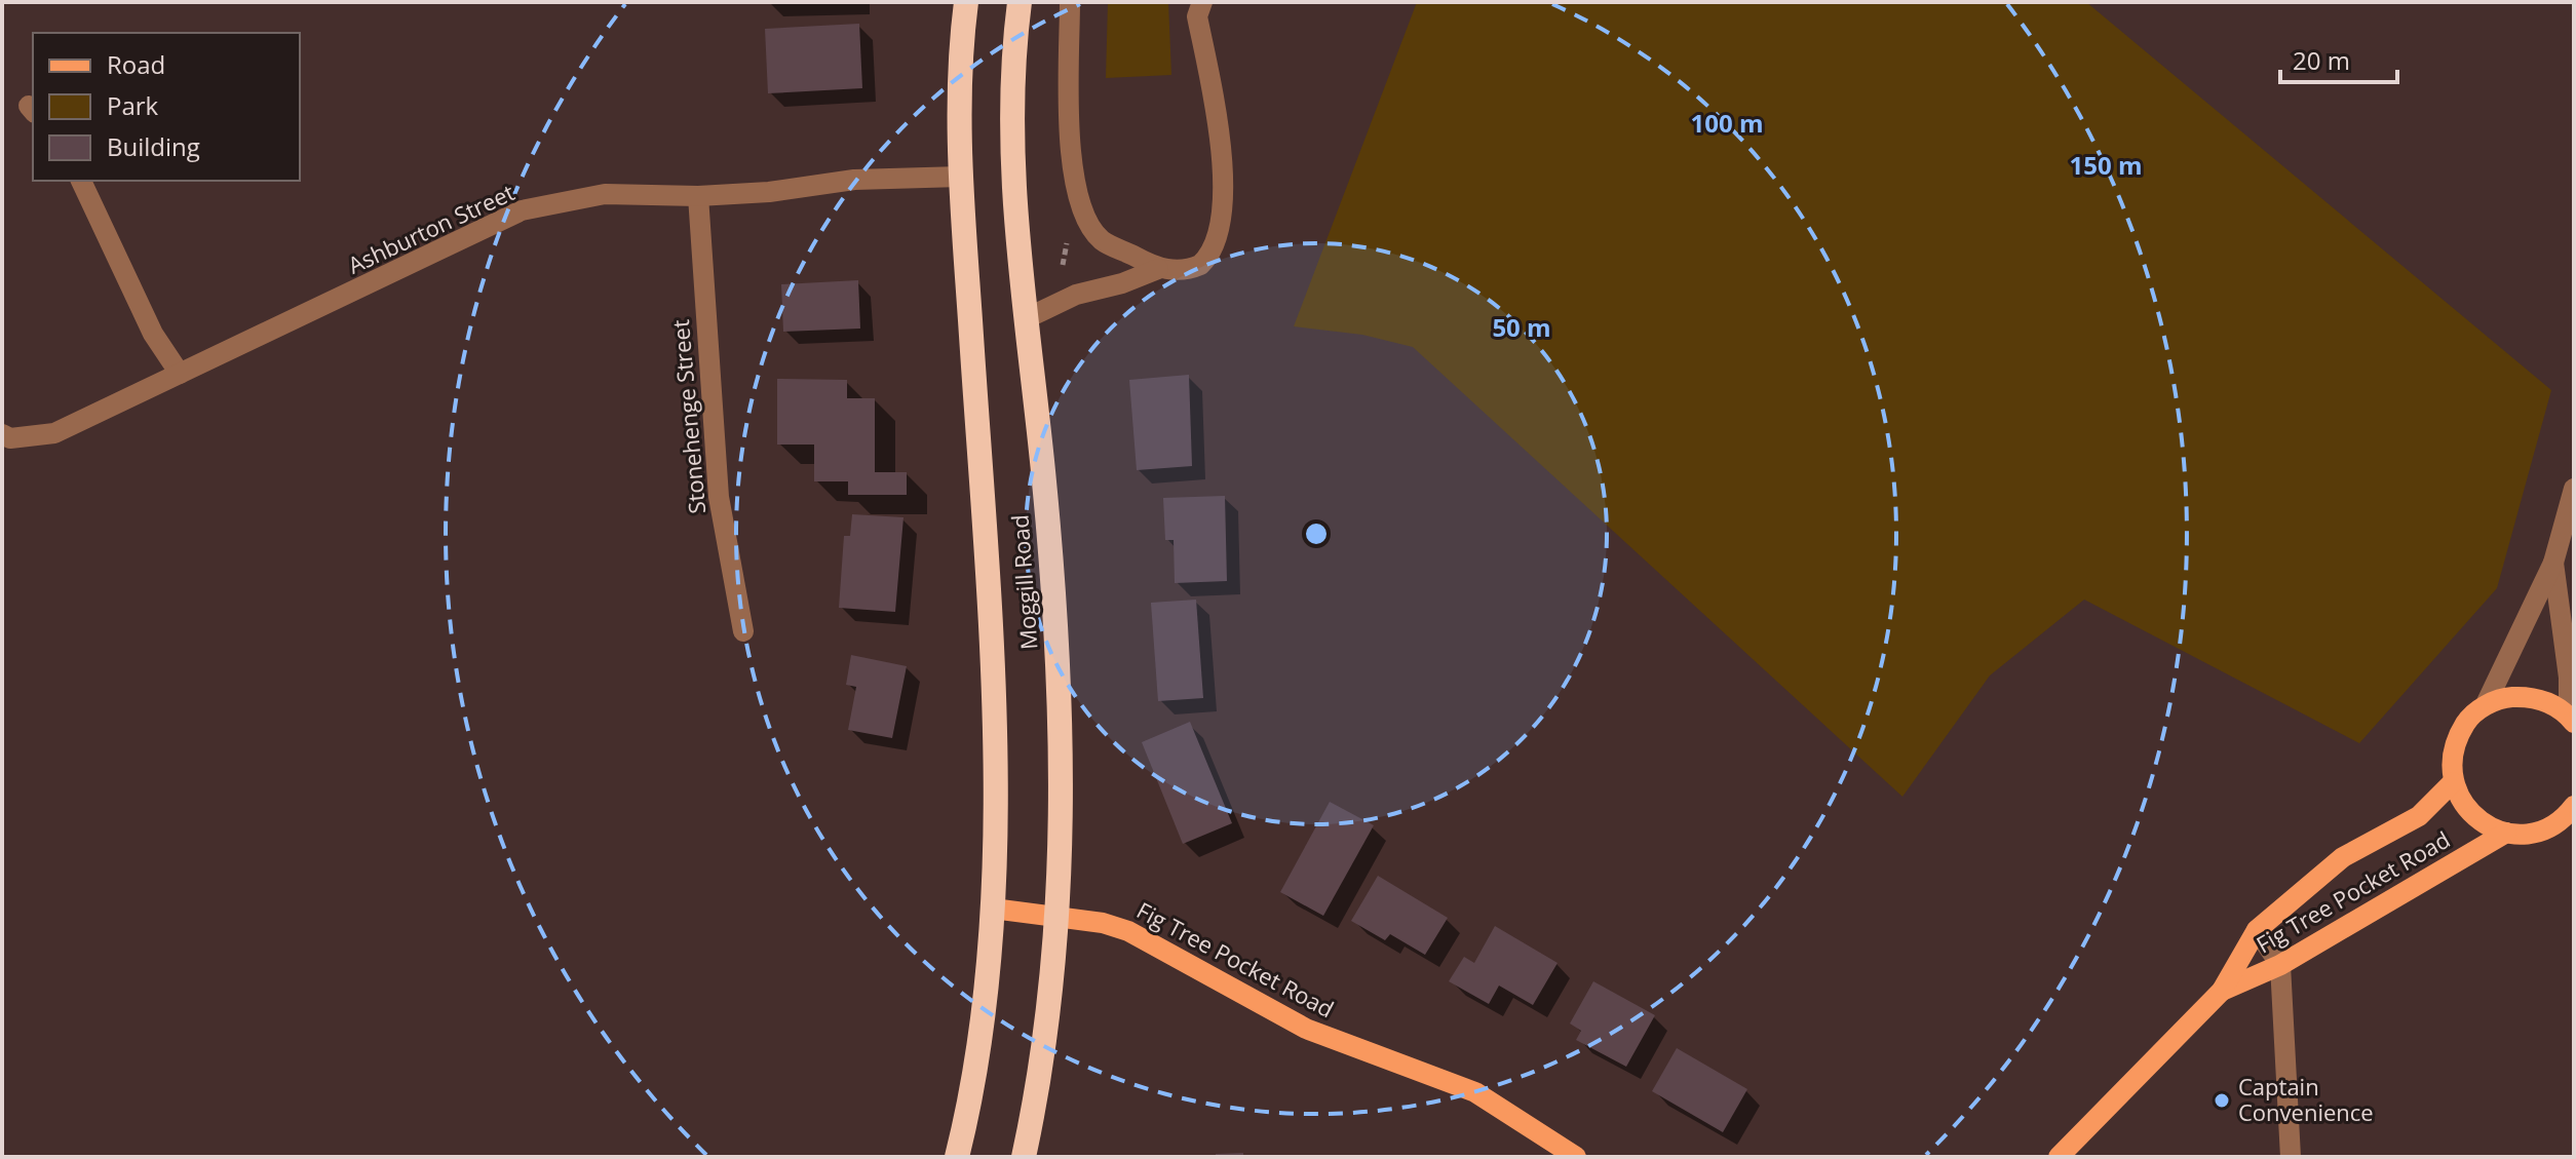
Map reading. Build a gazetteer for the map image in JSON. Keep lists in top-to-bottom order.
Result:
{
  "streets": {
    "highway": ["Moggill Road"],
    "main road": ["Fig Tree Pocket Road"],
    "street": ["Ashburton Street", "Stonehenge Street"]
  },
  "crossings": [
    ["Ashburton Street", "Stonehenge Street"],
    ["Ashburton Street", "Moggill Road"],
    ["Moggill Road", "Fig Tree Pocket Road"]
  ],
  "places": ["Captain Convenience"],
  "legend": ["Road", "Park", "Building"],
  "scale_bar": "20 m",
  "rings": ["100 m", "150 m", "50 m"]
}
